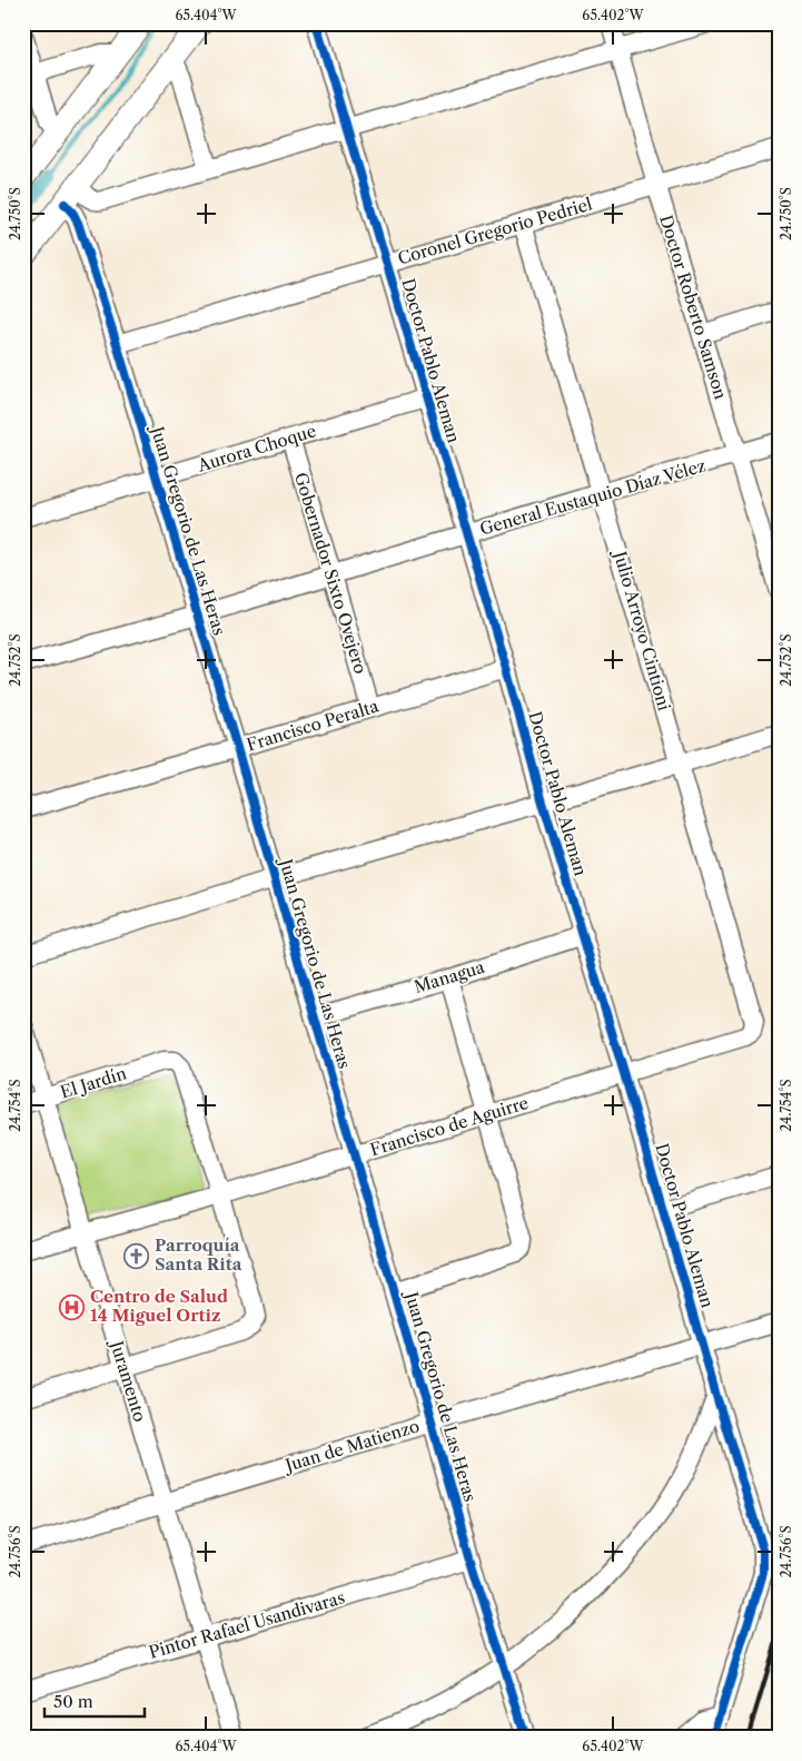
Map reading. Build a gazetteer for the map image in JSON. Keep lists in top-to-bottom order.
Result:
{
  "streets": {
    "street": [
      "Coronel Gregorio Pedriel",
      "Doctor Roberto Samson",
      "Doctor Pablo Aleman",
      "Aurora Choque",
      "General Eustaquio Díaz Vélez",
      "Juan Gregorio de Las Heras",
      "Gobernador Sixto Ovejero",
      "Julio Arroyo Cintioni",
      "Francisco Peralta",
      "Managua",
      "El Jardín",
      "Francisco de Aguirre",
      "Juramento",
      "Juan de Matienzo",
      "Pintor Rafael Usandivaras"
    ]
  },
  "crossings": [
    ["Coronel Gregorio Pedriel", "Doctor Roberto Samson"],
    ["Coronel Gregorio Pedriel", "Doctor Pablo Aleman"],
    ["Coronel Gregorio Pedriel", "Juan Gregorio de Las Heras"],
    ["Coronel Gregorio Pedriel", "Julio Arroyo Cintioni"],
    ["Doctor Roberto Samson", "General Eustaquio Díaz Vélez"],
    ["Doctor Pablo Aleman", "Aurora Choque"],
    ["Doctor Pablo Aleman", "General Eustaquio Díaz Vélez"],
    ["Doctor Pablo Aleman", "Francisco Peralta"],
    ["Doctor Pablo Aleman", "Managua"],
    ["Doctor Pablo Aleman", "Francisco de Aguirre"],
    ["Doctor Pablo Aleman", "Juan de Matienzo"],
    ["Aurora Choque", "Juan Gregorio de Las Heras"],
    ["Aurora Choque", "Gobernador Sixto Ovejero"],
    ["General Eustaquio Díaz Vélez", "Juan Gregorio de Las Heras"],
    ["General Eustaquio Díaz Vélez", "Gobernador Sixto Ovejero"],
    ["General Eustaquio Díaz Vélez", "Julio Arroyo Cintioni"],
    ["Juan Gregorio de Las Heras", "Francisco Peralta"],
    ["Juan Gregorio de Las Heras", "Managua"],
    ["Juan Gregorio de Las Heras", "Francisco de Aguirre"],
    ["Juan Gregorio de Las Heras", "Juan de Matienzo"],
    ["Juan Gregorio de Las Heras", "Pintor Rafael Usandivaras"],
    ["Gobernador Sixto Ovejero", "Francisco Peralta"],
    ["Julio Arroyo Cintioni", "Francisco de Aguirre"],
    ["El Jardín", "Francisco de Aguirre"],
    ["El Jardín", "Juramento"],
    ["Francisco de Aguirre", "Juramento"],
    ["Juramento", "Juan de Matienzo"],
    ["Juramento", "Pintor Rafael Usandivaras"]
  ],
  "places": {
    "church": ["Parroquía Santa Rita"],
    "hospital": ["Centro de Salud 14 Miguel Ortiz"]
  },
  "scale_bar": "50 m",
  "coordinates": [
    "65.404°W",
    "65.402°W",
    "24.750°S",
    "24.752°S",
    "24.754°S",
    "24.756°S"
  ]
}
